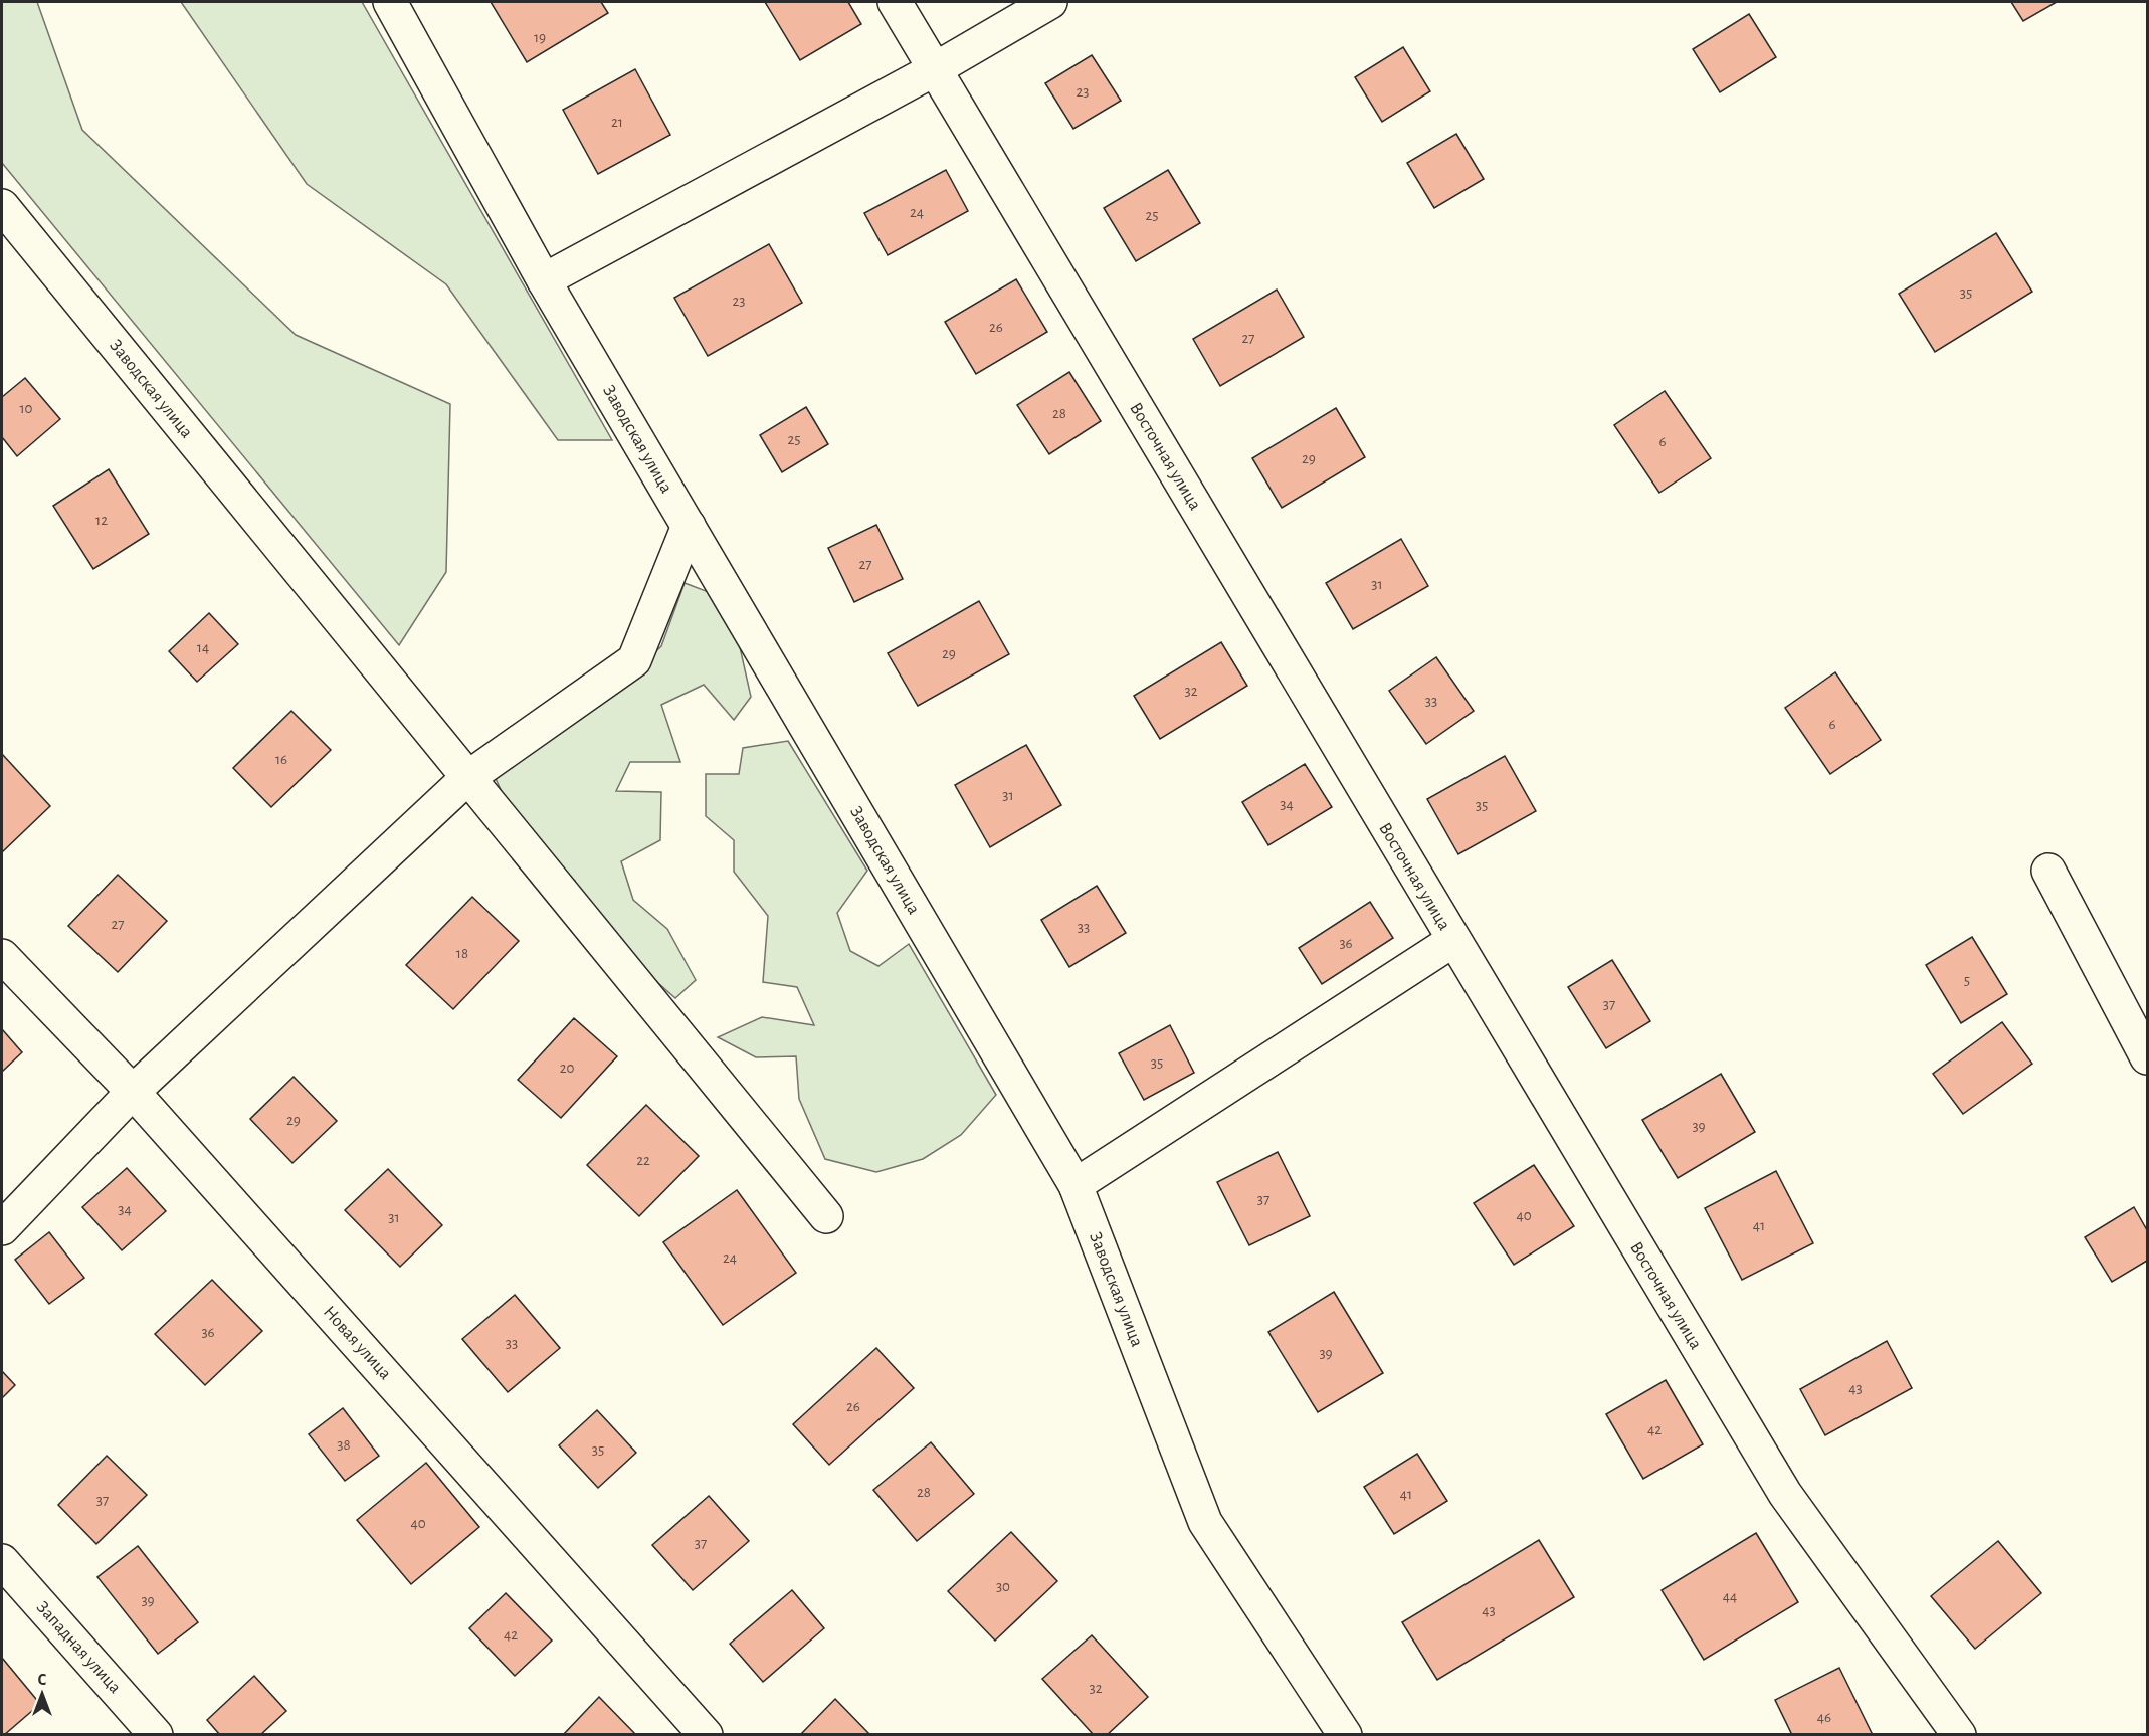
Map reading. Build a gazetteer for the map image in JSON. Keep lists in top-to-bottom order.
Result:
{
  "streets": {
    "street": [
      "Заводская улица",
      "Восточная улица",
      "Новая улица",
      "Западная улица"
    ]
  },
  "house_numbers": [
    "19",
    "23",
    "21",
    "24",
    "25",
    "35",
    "23",
    "26",
    "27",
    "10",
    "28",
    "25",
    "6",
    "29",
    "12",
    "27",
    "31",
    "14",
    "29",
    "32",
    "33",
    "6",
    "16",
    "31",
    "34",
    "35",
    "27",
    "33",
    "36",
    "18",
    "5",
    "37",
    "35",
    "20",
    "29",
    "39",
    "22",
    "37",
    "34",
    "40",
    "31",
    "41",
    "24",
    "36",
    "33",
    "39",
    "43",
    "26",
    "42",
    "38",
    "35",
    "28",
    "41",
    "37",
    "40",
    "37",
    "30",
    "44",
    "39",
    "43",
    "42",
    "32",
    "46"
  ],
  "north": "top"
}
